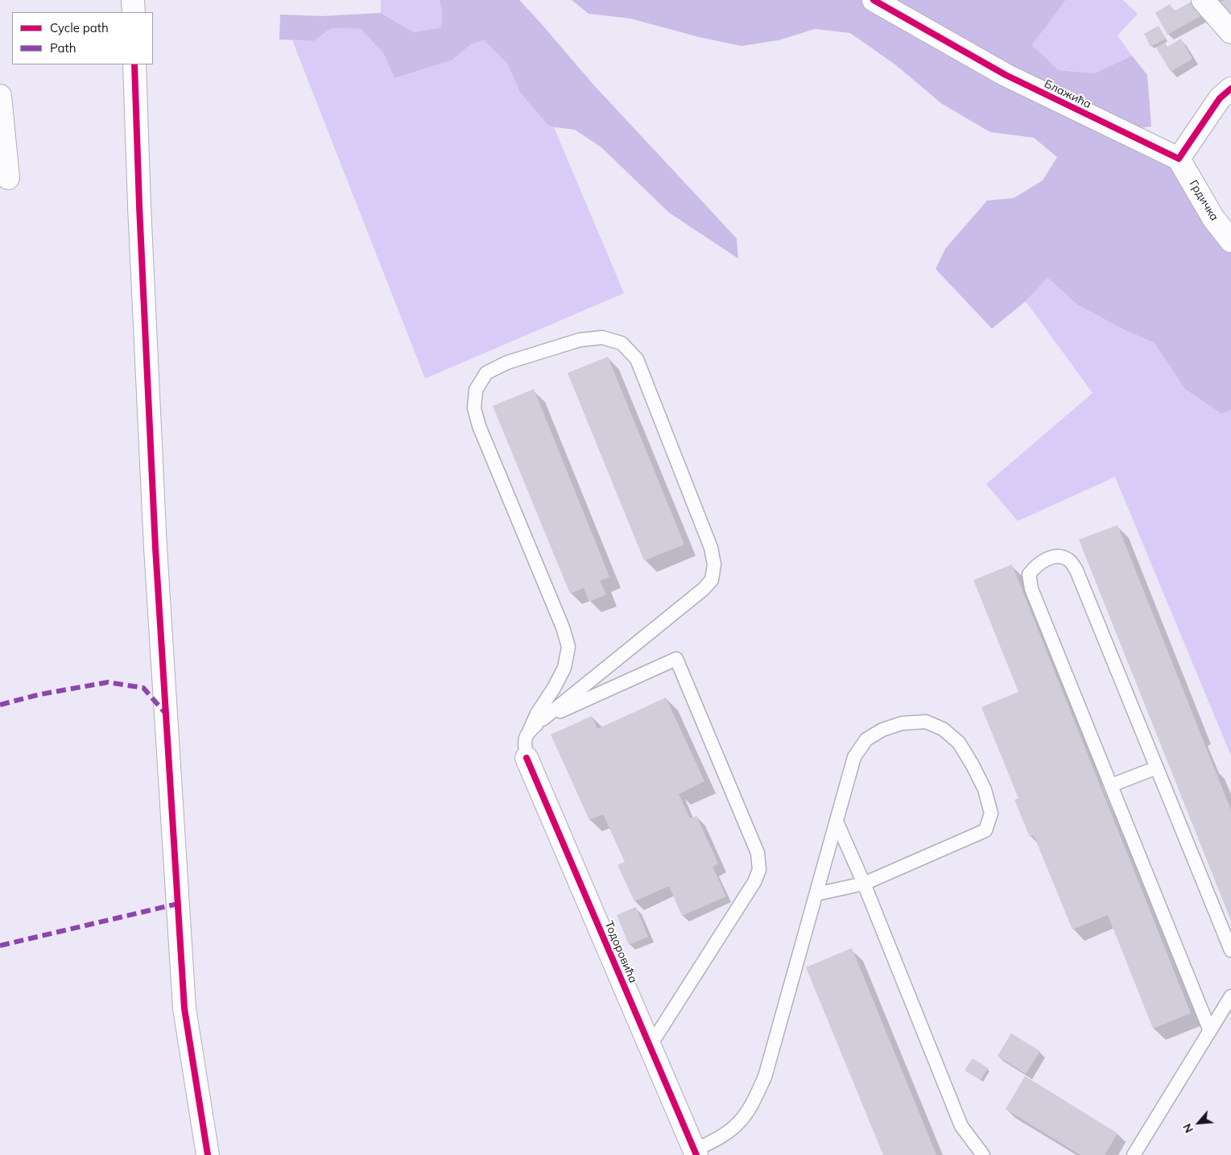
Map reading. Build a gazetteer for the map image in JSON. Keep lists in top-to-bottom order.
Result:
{
  "streets": {
    "street": ["Блажића", "Грдичка", "Тодоровића"]
  },
  "crossings": [
    ["Блажића", "Грдичка"]
  ],
  "legend": ["Cycle path", "Path"],
  "north": "bottom left"
}
